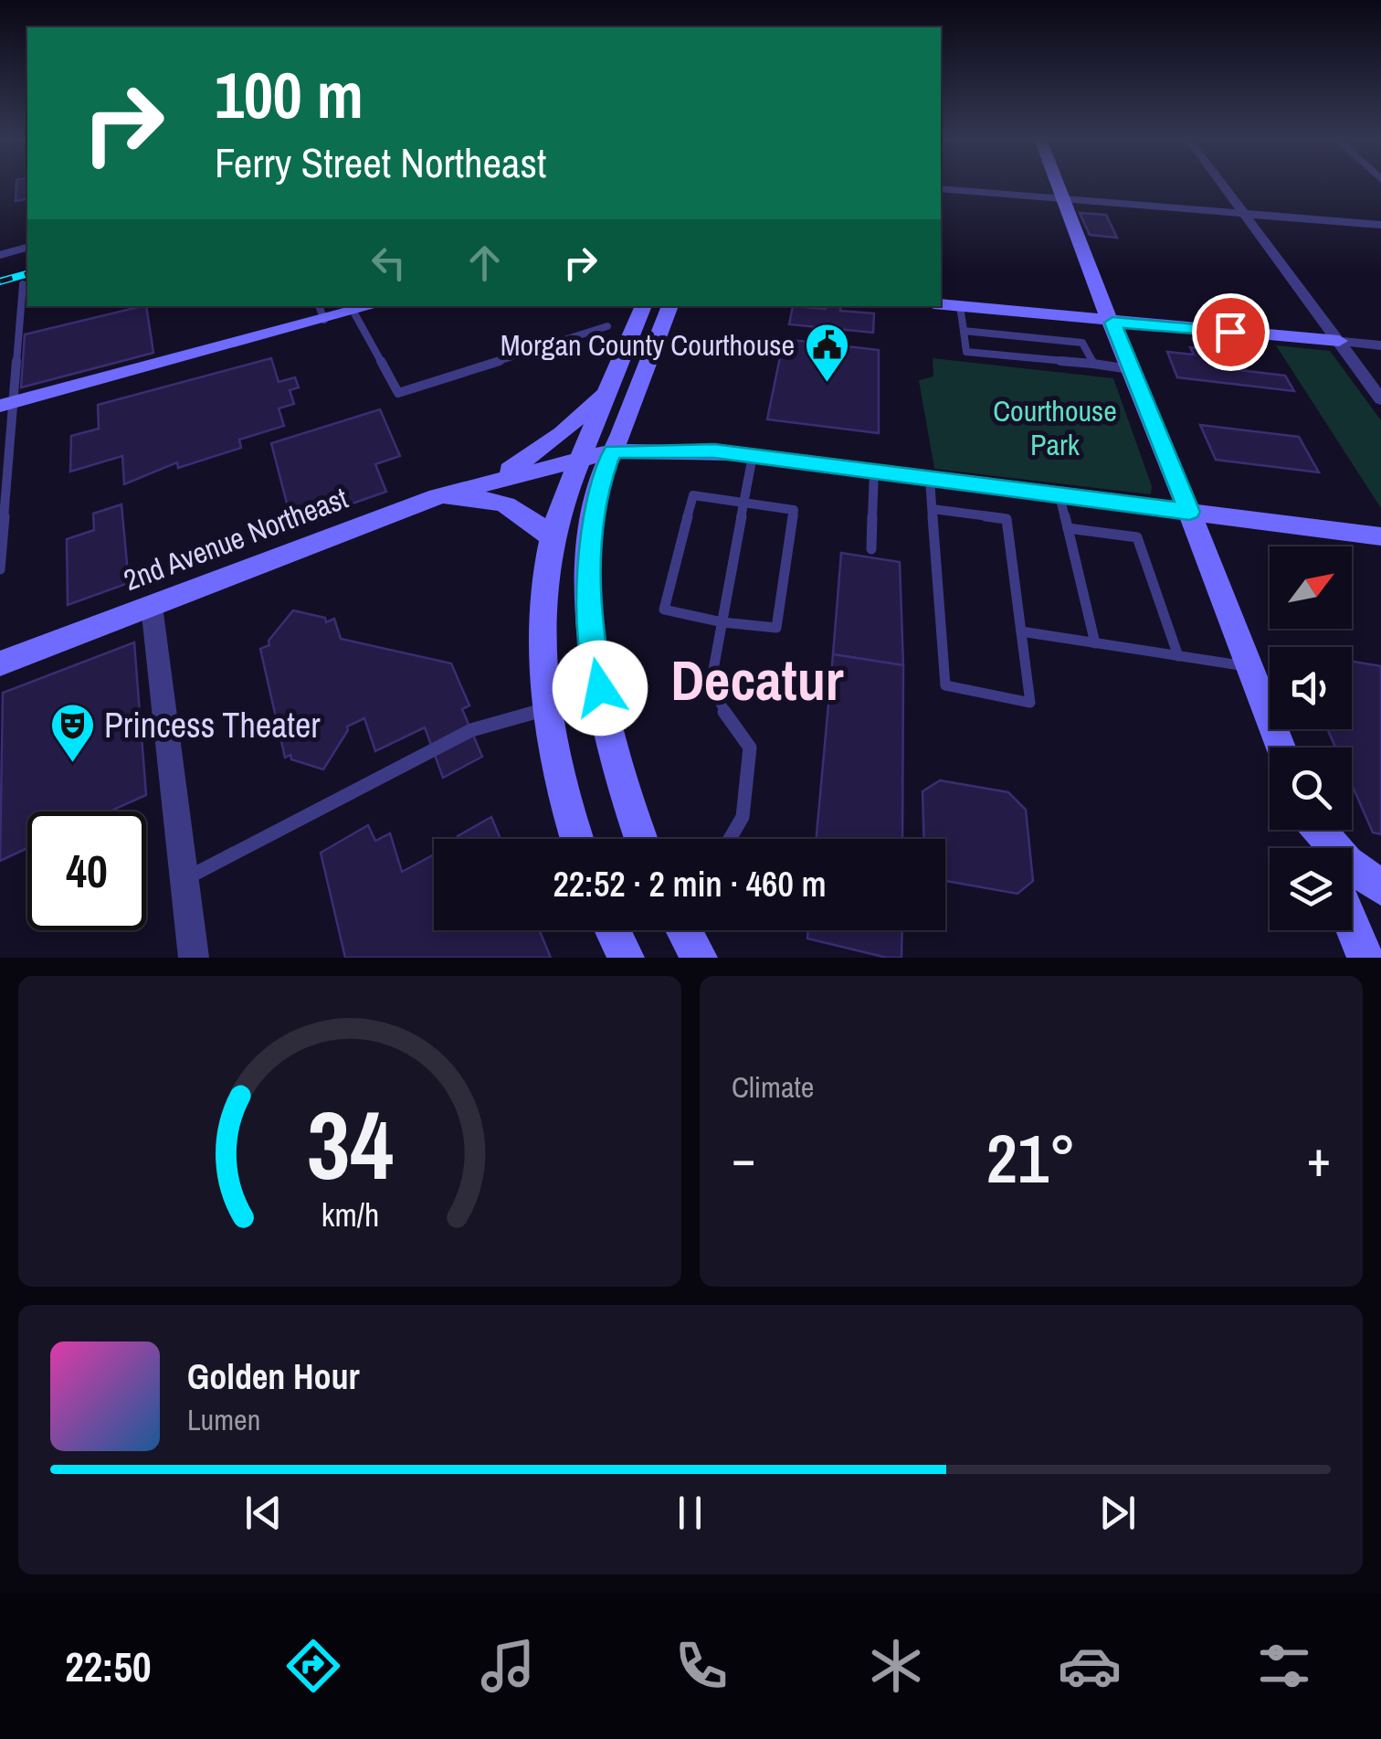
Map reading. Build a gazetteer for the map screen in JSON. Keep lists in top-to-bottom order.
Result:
{
  "streets": {
    "street": ["2nd Avenue Northeast"]
  },
  "districts": ["Decatur"],
  "parks": ["Courthouse Park"],
  "places": {
    "public building": ["Morgan County Courthouse"],
    "theatre": ["Princess Theater"]
  },
  "north": "top right",
  "page": {
    "turn": ["100 m", "Ferry Street Northeast"],
    "limit": "40",
    "trip": "22:52 · 2 min · 460 m",
    "tile": "Climate",
    "heat": ["−", "21°", "+"],
    "song": ["Golden Hour", "Lumen"],
    "tabs": "22:50",
    "gauge": ["34", "km/h"]
  }
}
